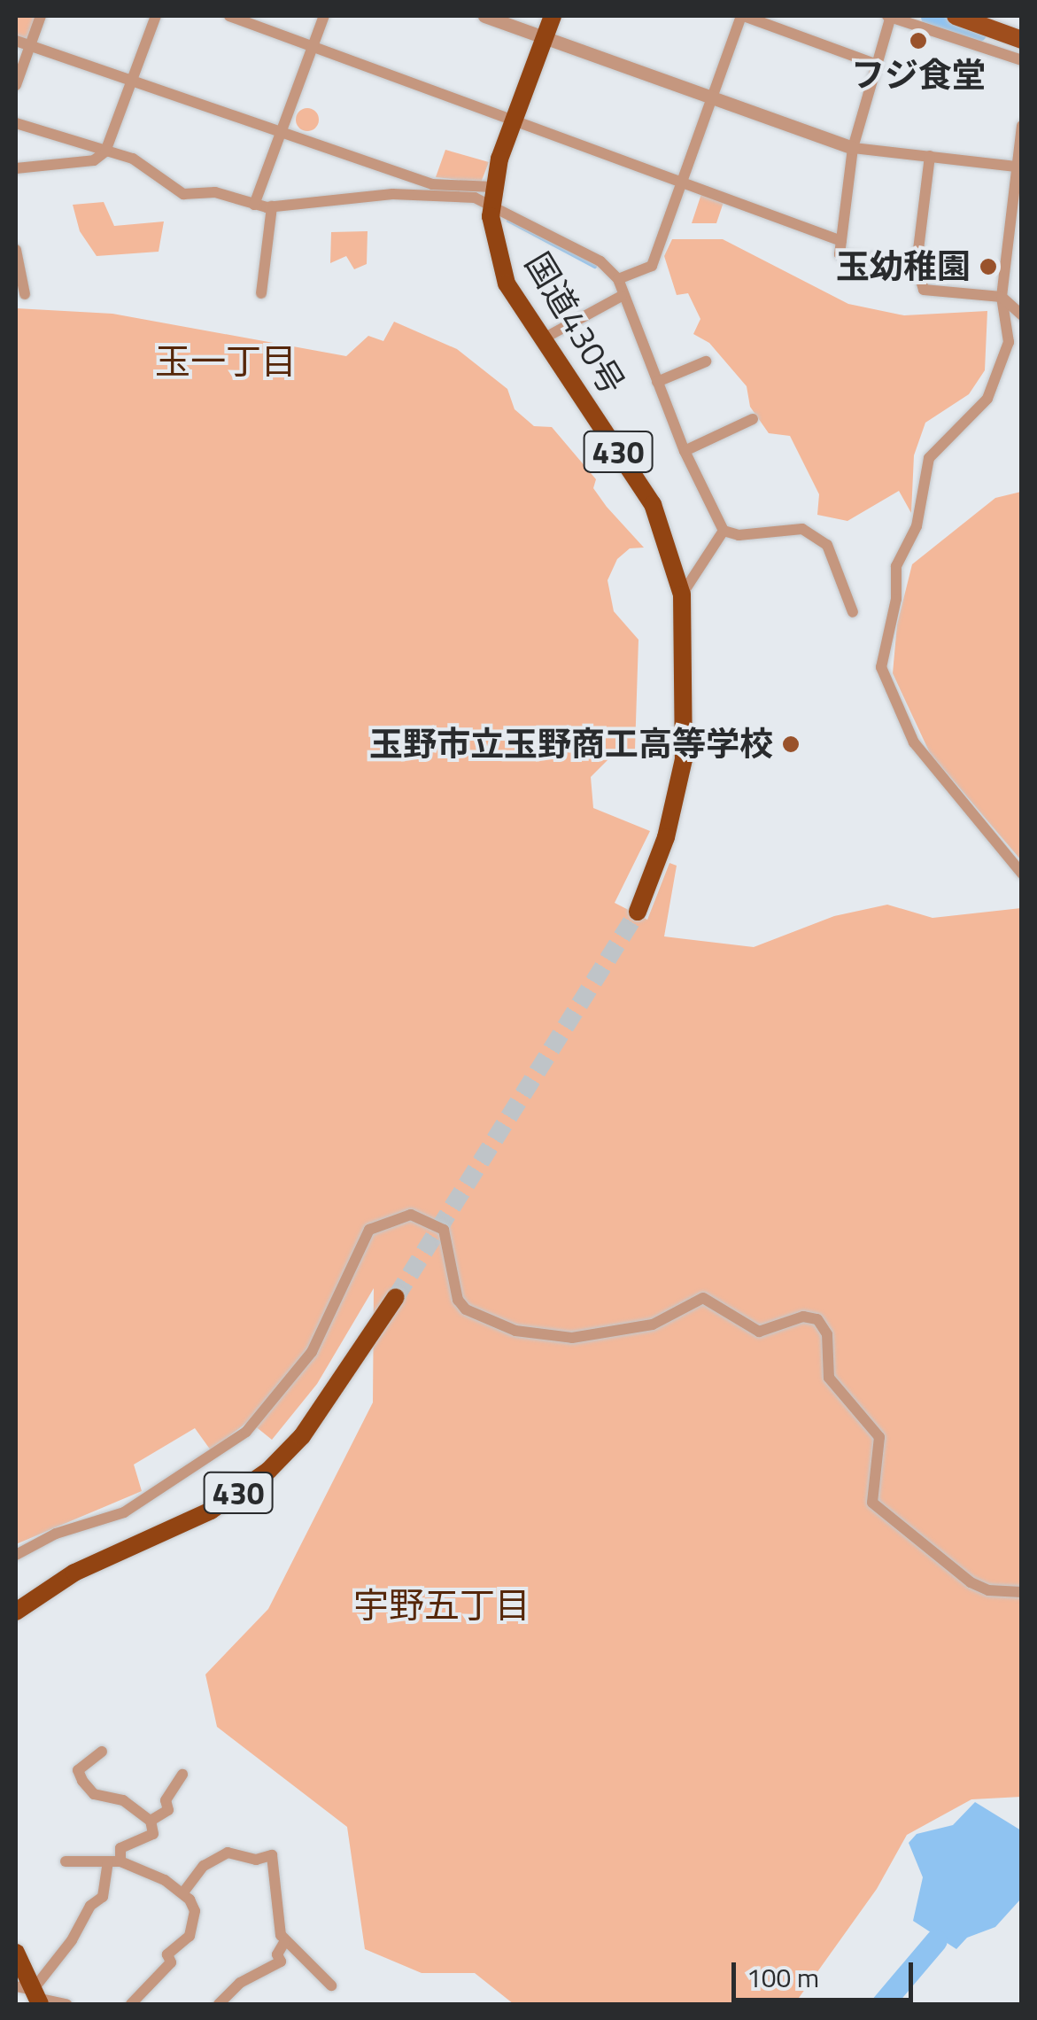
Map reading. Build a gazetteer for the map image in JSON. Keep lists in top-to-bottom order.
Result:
{
  "streets": {
    "highway": ["国道430号", "430"]
  },
  "districts": ["玉一丁目", "宇野五丁目"],
  "places": ["フジ食堂", "玉幼稚園", "玉野市立玉野商工高等学校"],
  "scale_bar": "100 m"
}
